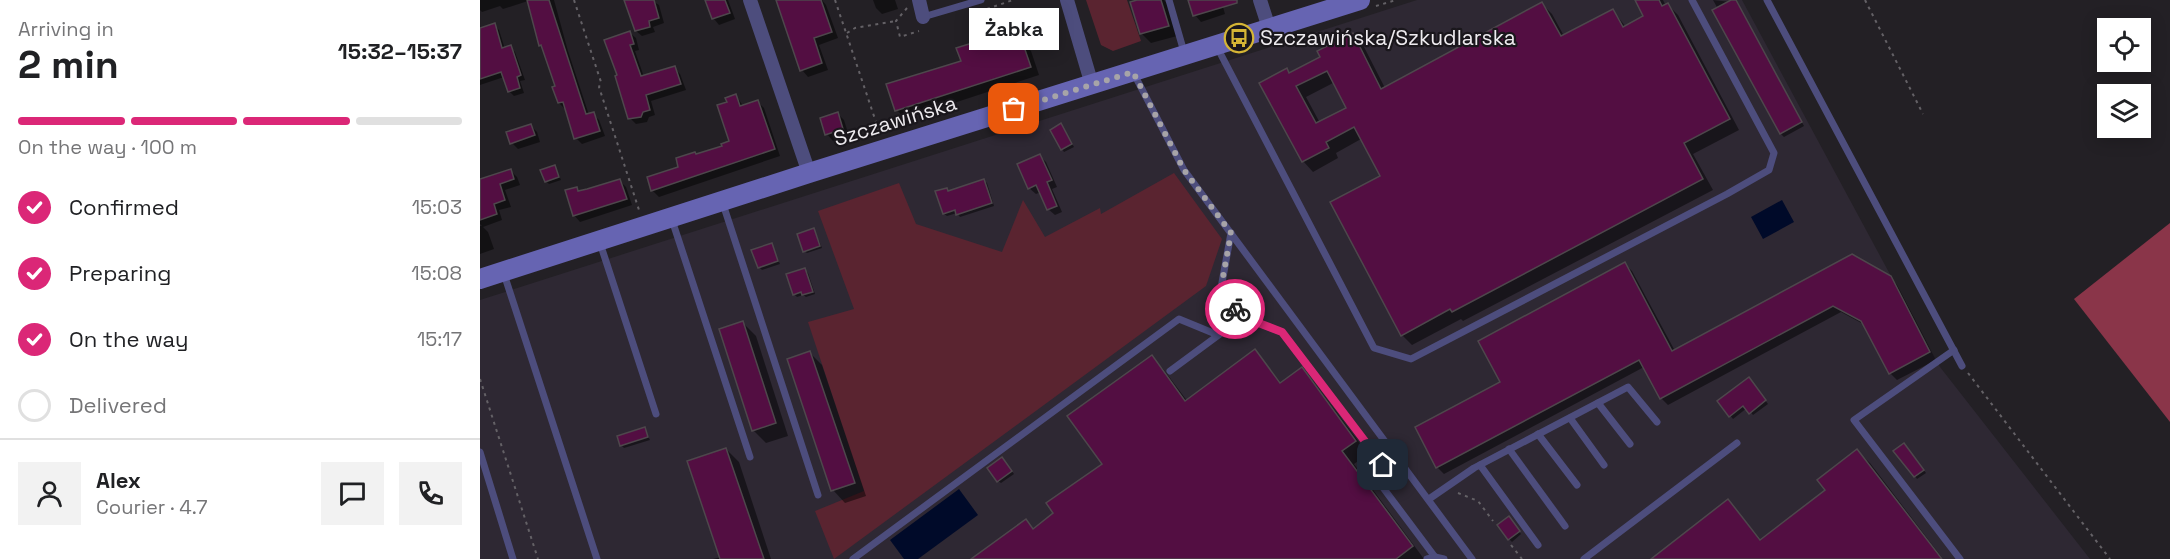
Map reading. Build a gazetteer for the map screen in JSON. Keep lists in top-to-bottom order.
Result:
{
  "streets": {
    "street": ["Szczawińska"]
  },
  "places": {
    "bus stop": ["Szczawińska/Szkudlarska"],
    "other": ["Żabka"]
  },
  "page": {
    "heading": ["2 min", "Arriving in", "15:32–15:37"],
    "panel": ["Alex", "Courier · 4.7"],
    "bubble": "Żabka",
    "bar": "On the way · 100 m",
    "list": [
      ["Confirmed", "15:03"],
      ["Preparing", "15:08"],
      ["On the way", "15:17"],
      "Delivered"
    ]
  }
}
